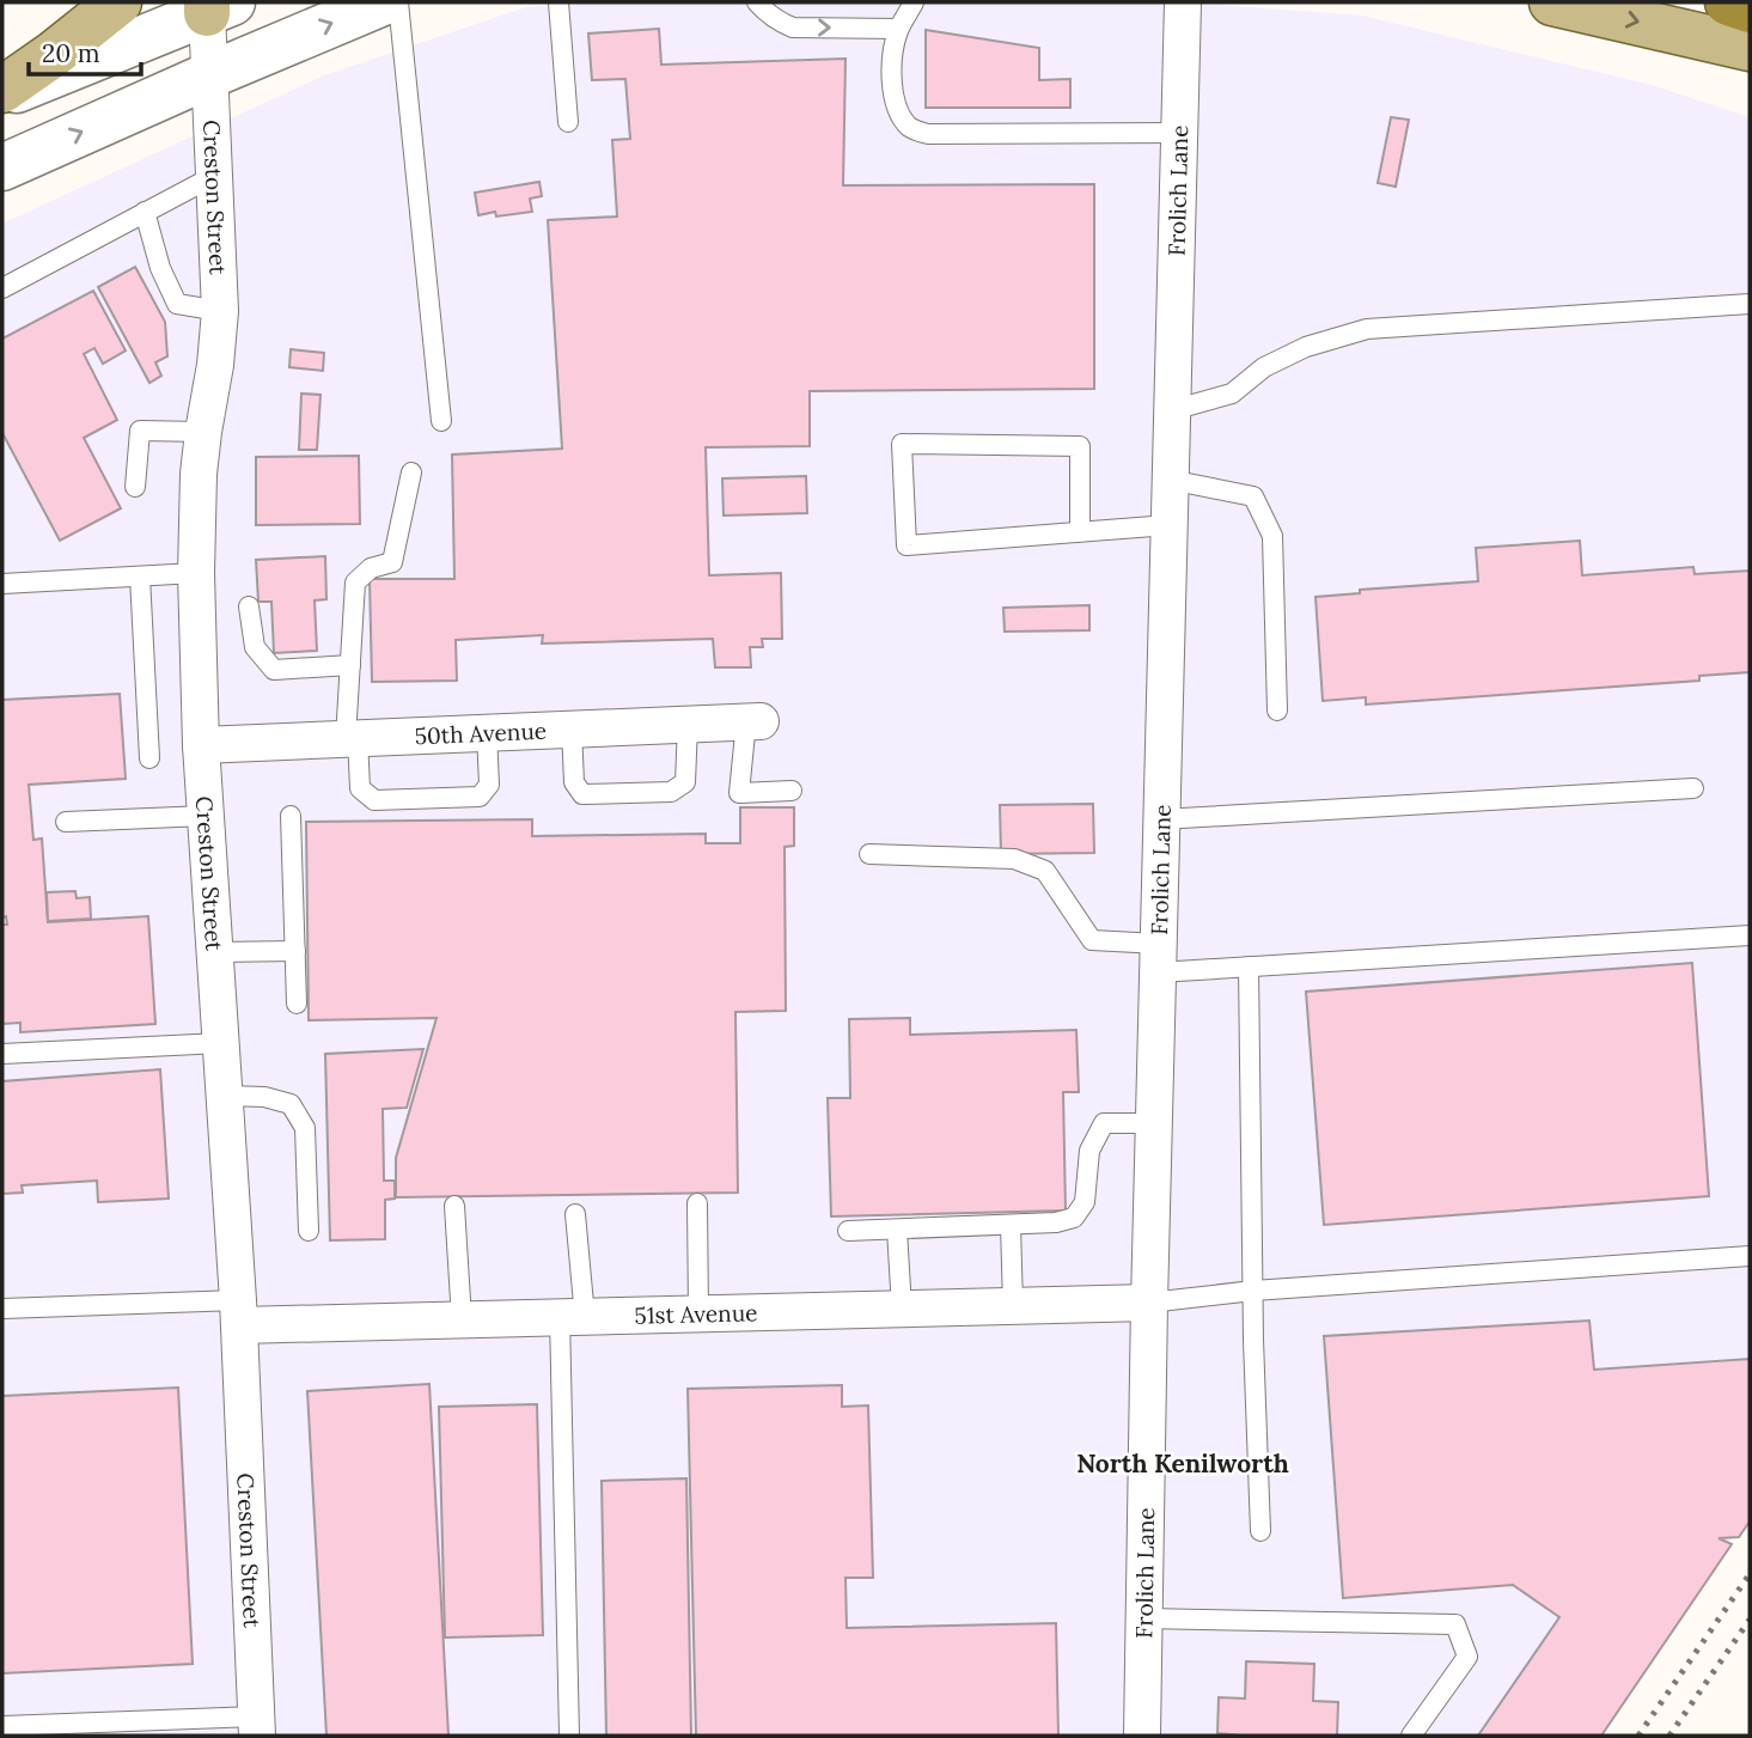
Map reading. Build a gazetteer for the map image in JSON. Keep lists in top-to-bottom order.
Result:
{
  "streets": {
    "street": [
      "Frolich Lane",
      "Creston Street",
      "50th Avenue",
      "51st Avenue"
    ]
  },
  "crossings": [
    ["Frolich Lane", "51st Avenue"],
    ["Creston Street", "50th Avenue"],
    ["Creston Street", "51st Avenue"]
  ],
  "districts": ["North Kenilworth"],
  "scale_bar": "20 m"
}
